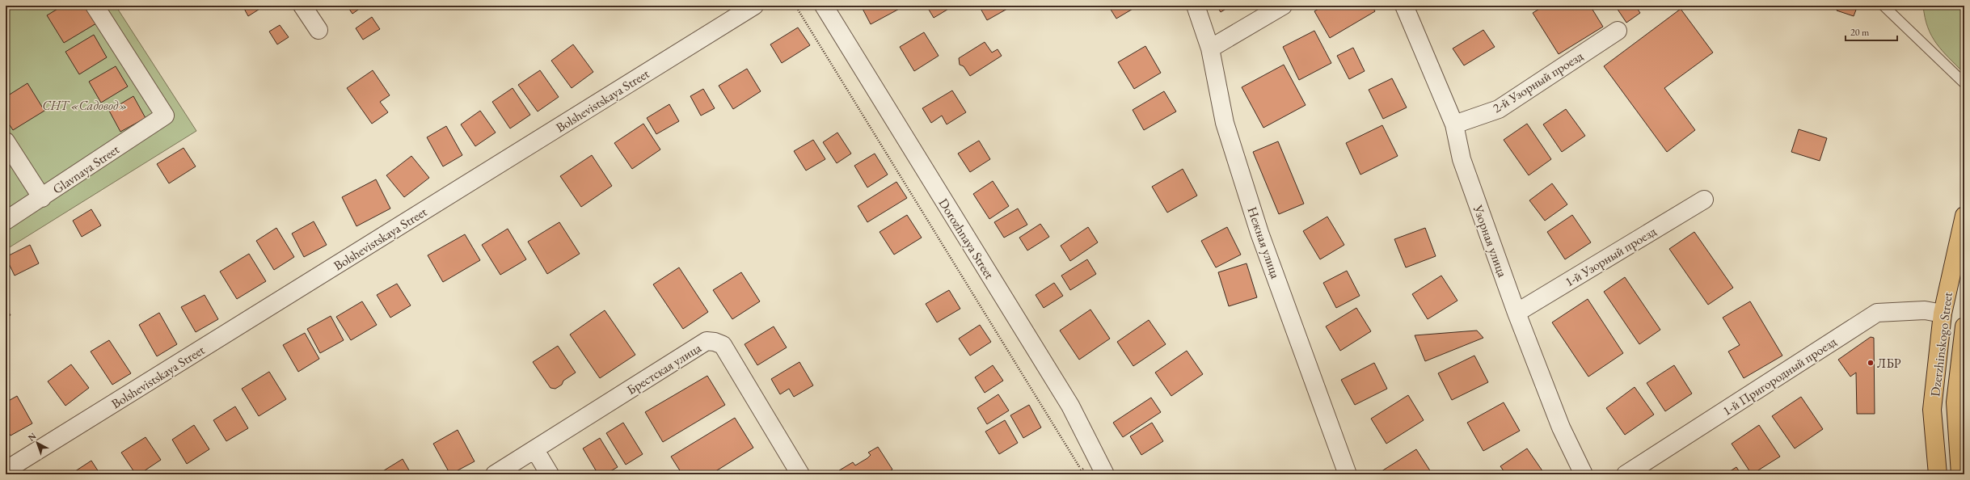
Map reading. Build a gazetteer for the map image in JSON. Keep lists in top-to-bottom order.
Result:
{
  "streets": {
    "main road": ["Dzerzhinskogo Street"],
    "street": [
      "2-й Узорный проезд",
      "Bolshevistskaya Street",
      "Glavnaya Street",
      "Dorozhnaya Street",
      "Узорная улица",
      "Нежная улица",
      "1-й Узорный проезд",
      "Брестская улица",
      "1-й Пригородный проезд"
    ]
  },
  "crossings": [
    ["2-й Узорный проезд", "Узорная улица"],
    ["Узорная улица", "1-й Узорный проезд"],
    ["Dzerzhinskogo Street", "1-й Пригородный проезд"]
  ],
  "parks": ["СНТ «Садовод»"],
  "places": ["ЛБР"],
  "scale_bar": "20 m",
  "north": "top left"
}
